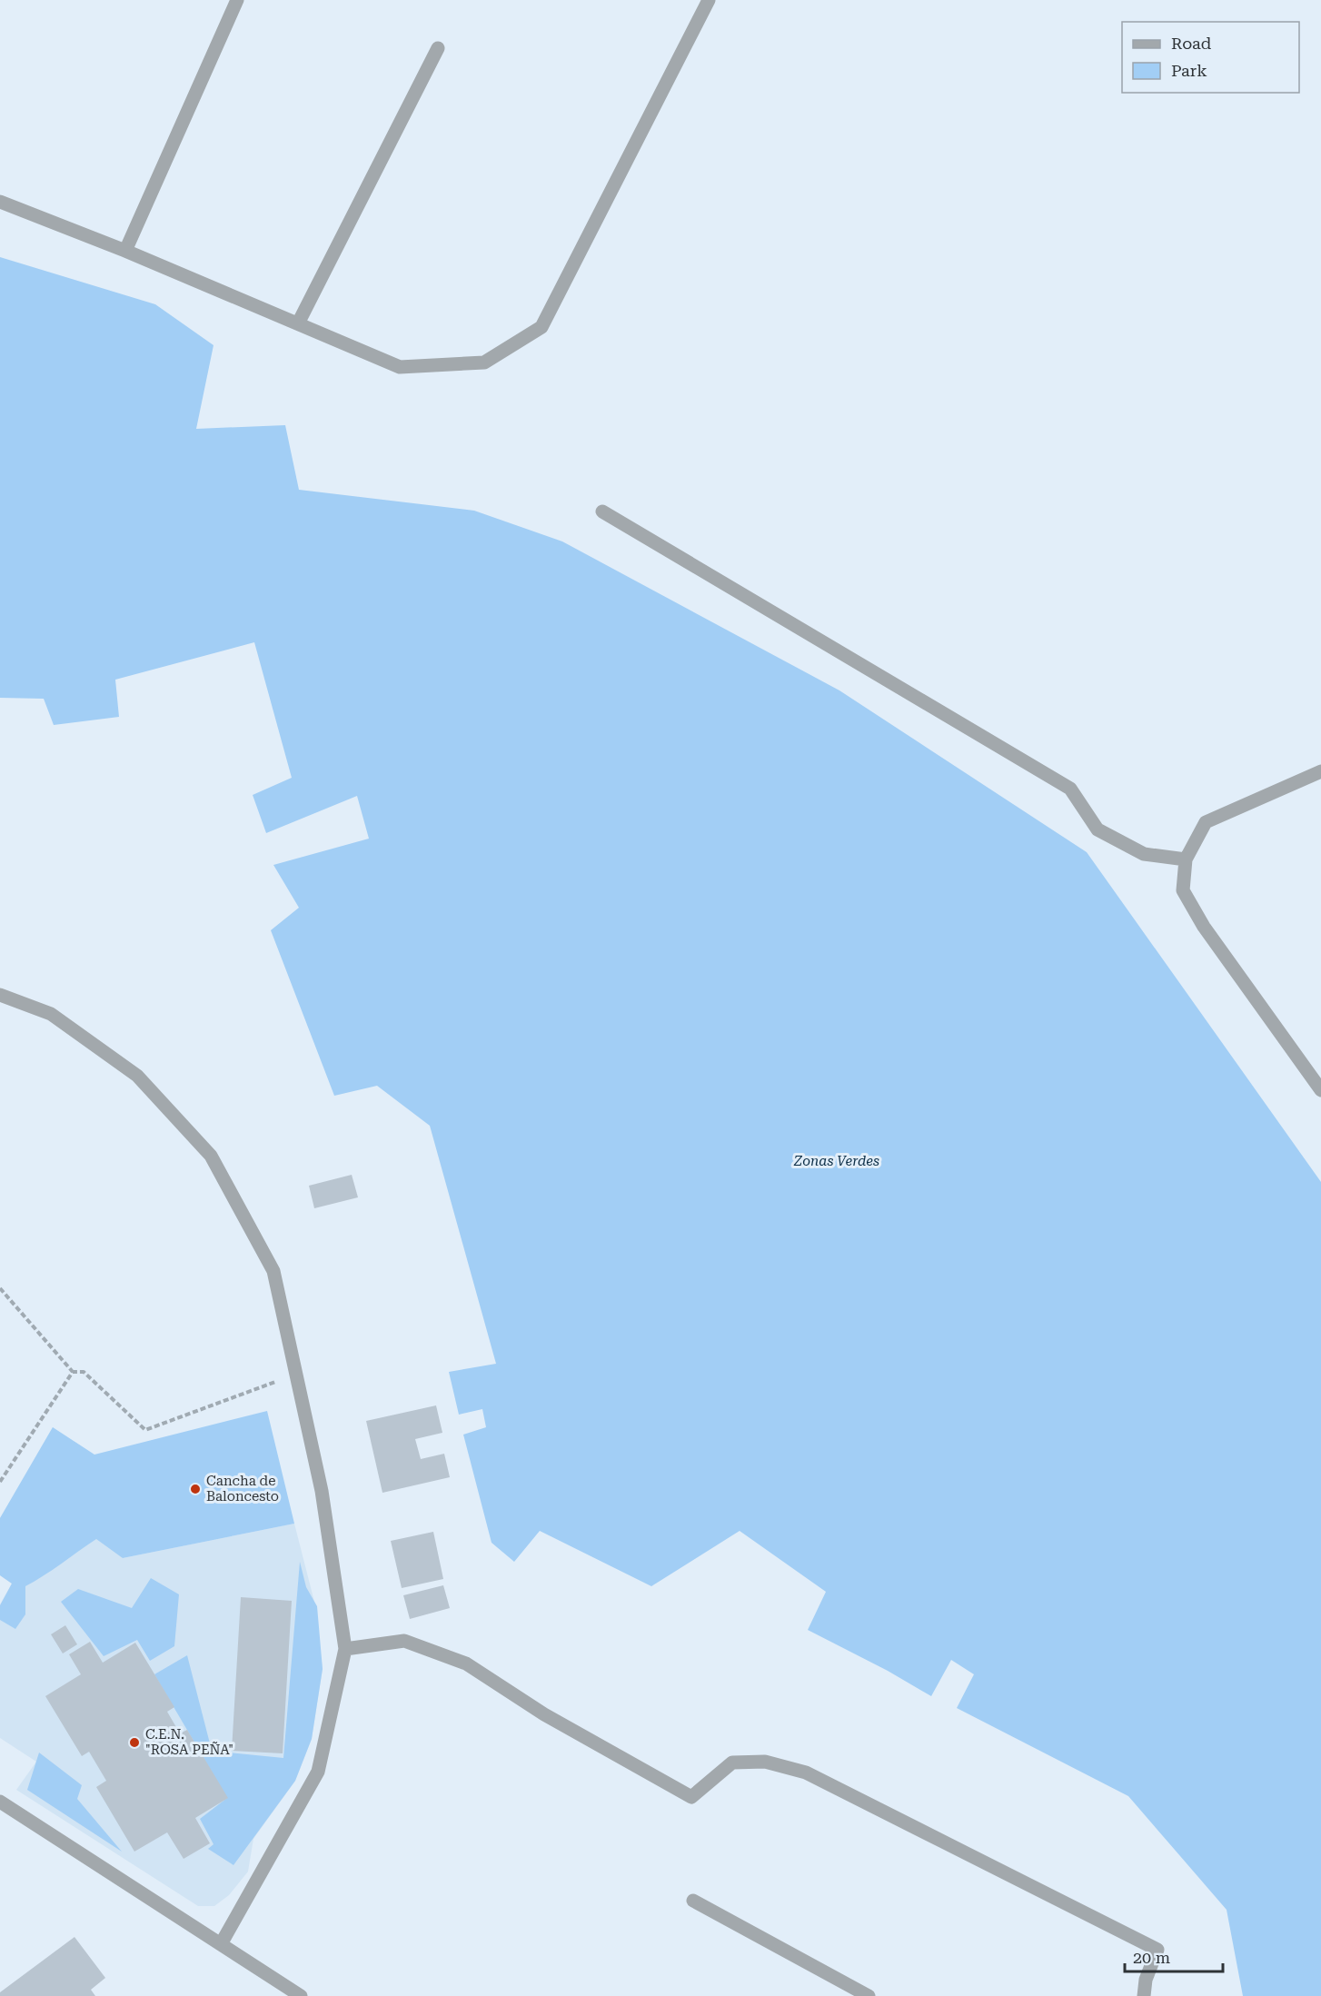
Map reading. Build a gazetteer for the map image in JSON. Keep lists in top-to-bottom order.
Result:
{
  "parks": ["Zonas Verdes"],
  "places": ["Cancha de Baloncesto", "C.E.N. \"ROSA PEÑA\""],
  "legend": ["Road", "Park"],
  "scale_bar": "20 m"
}
